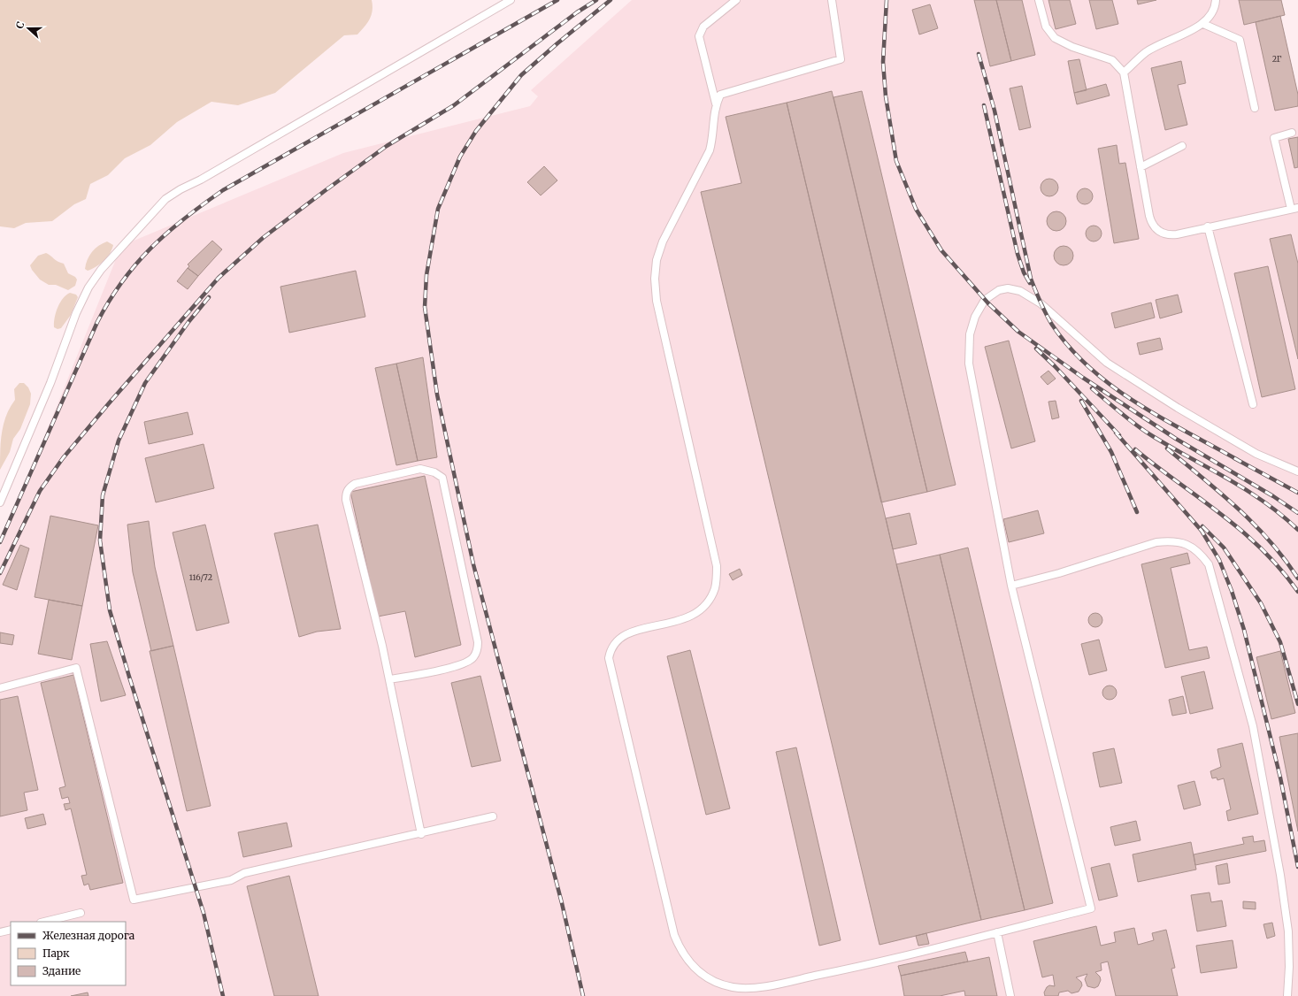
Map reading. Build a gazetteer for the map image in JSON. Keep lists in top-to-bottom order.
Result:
{
  "house_numbers": ["2Г", "116/72"],
  "legend": ["Железная дорога", "Парк", "Здание"],
  "north": "left"
}
